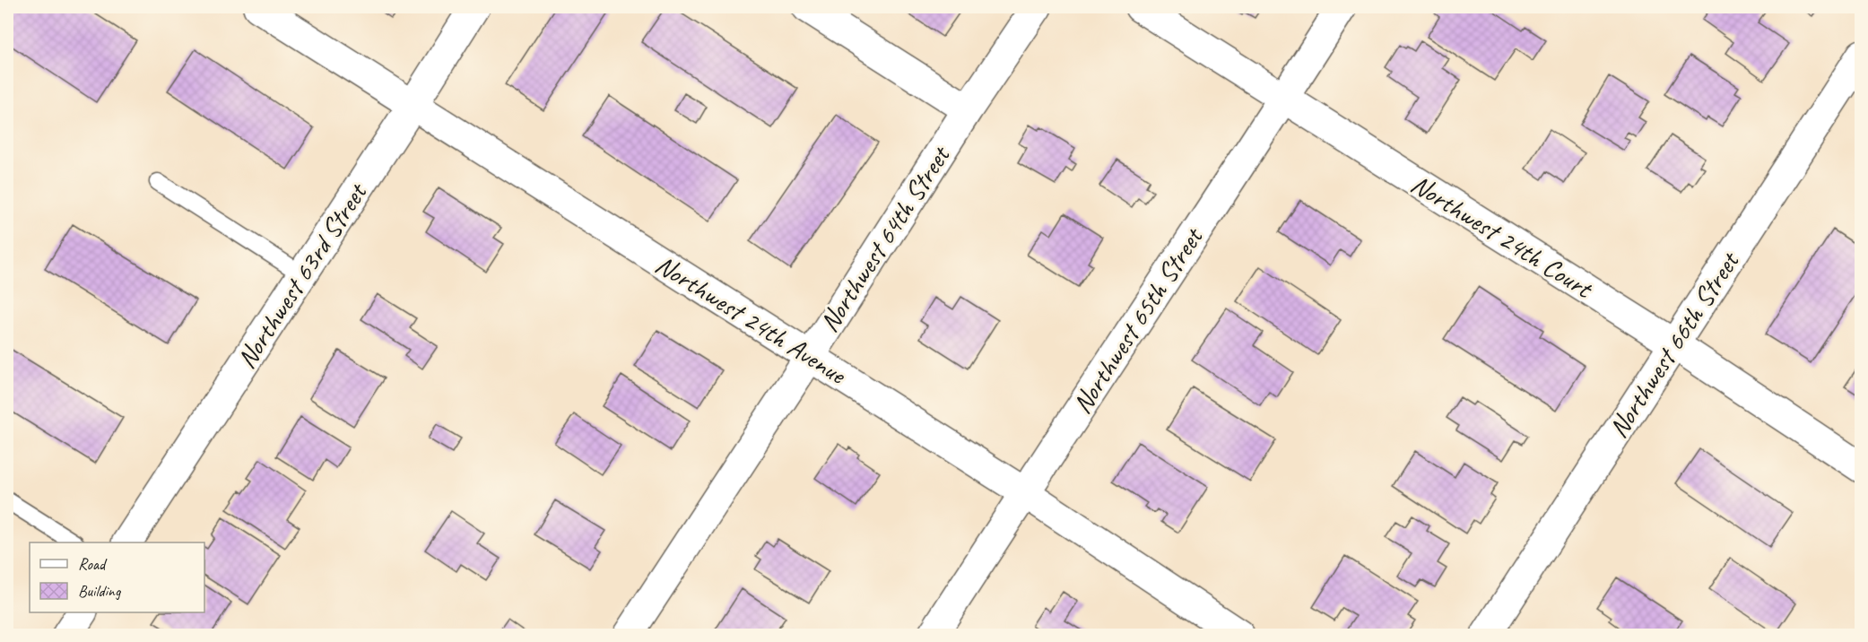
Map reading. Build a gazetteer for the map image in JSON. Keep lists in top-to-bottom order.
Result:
{
  "streets": {
    "street": [
      "Northwest 24th Court",
      "Northwest 64th Street",
      "Northwest 63rd Street",
      "Northwest 24th Avenue",
      "Northwest 65th Street",
      "Northwest 66th Street"
    ]
  },
  "crossings": [
    ["Northwest 24th Court", "Northwest 65th Street"],
    ["Northwest 24th Court", "Northwest 66th Street"],
    ["Northwest 64th Street", "Northwest 24th Avenue"],
    ["Northwest 63rd Street", "Northwest 24th Avenue"],
    ["Northwest 24th Avenue", "Northwest 65th Street"]
  ],
  "legend": ["Road", "Building"]
}
